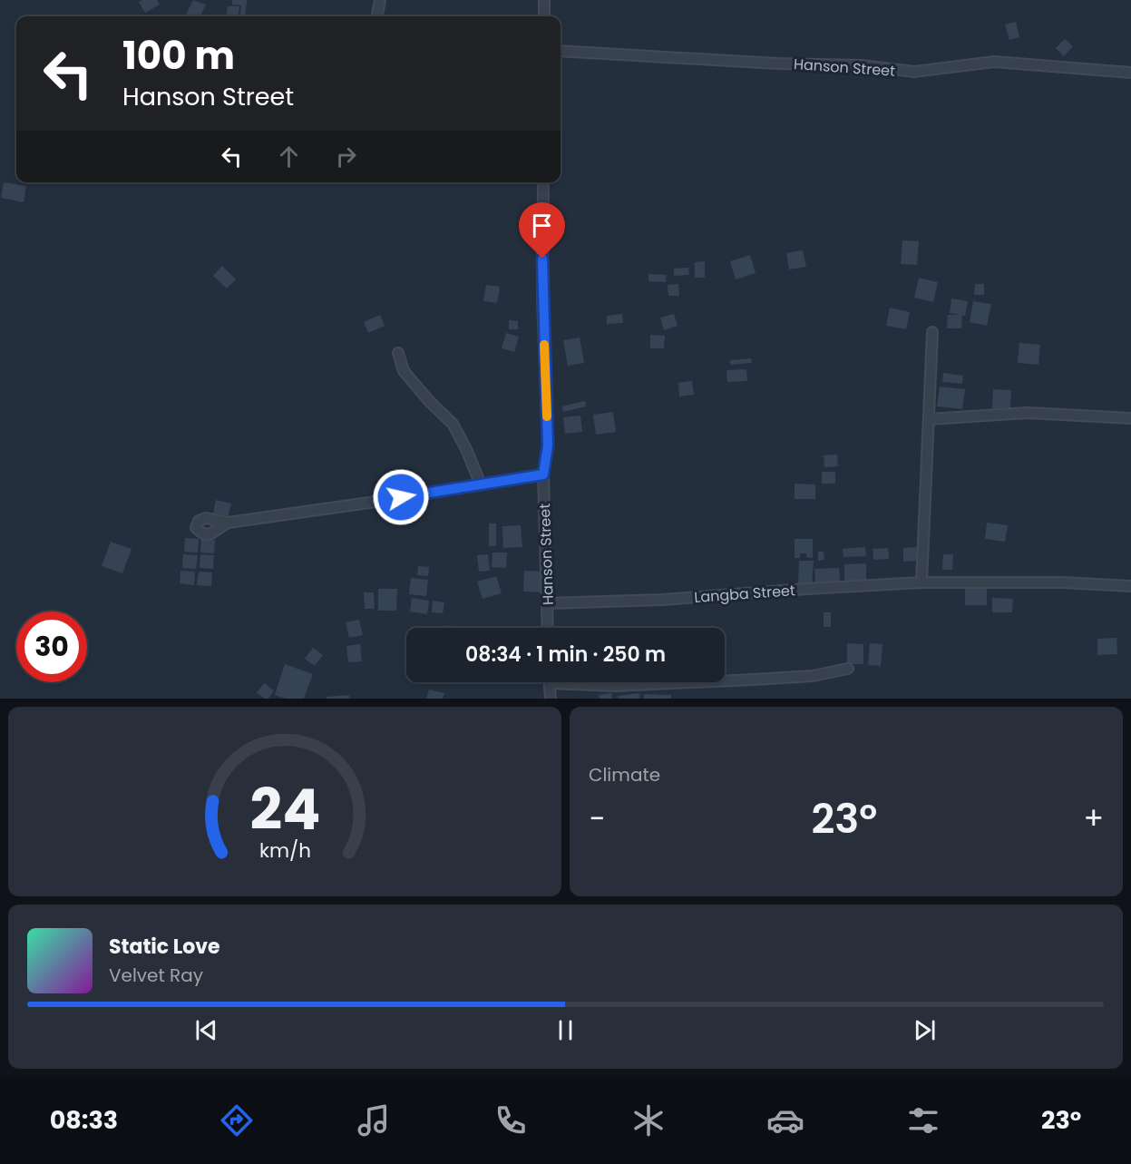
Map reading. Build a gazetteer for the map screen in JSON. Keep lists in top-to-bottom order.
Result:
{
  "streets": {
    "street": ["Hanson Street", "Langba Street"]
  },
  "crossings": [
    ["Hanson Street", "Langba Street"]
  ],
  "page": {
    "turn": ["100 m", "Hanson Street"],
    "limit": "30",
    "trip": "08:34 · 1 min · 250 m",
    "tile": "Climate",
    "heat": ["−", "23°", "+"],
    "song": ["Static Love", "Velvet Ray"],
    "tabs": ["08:33", "23°"],
    "gauge": ["24", "km/h"]
  }
}
